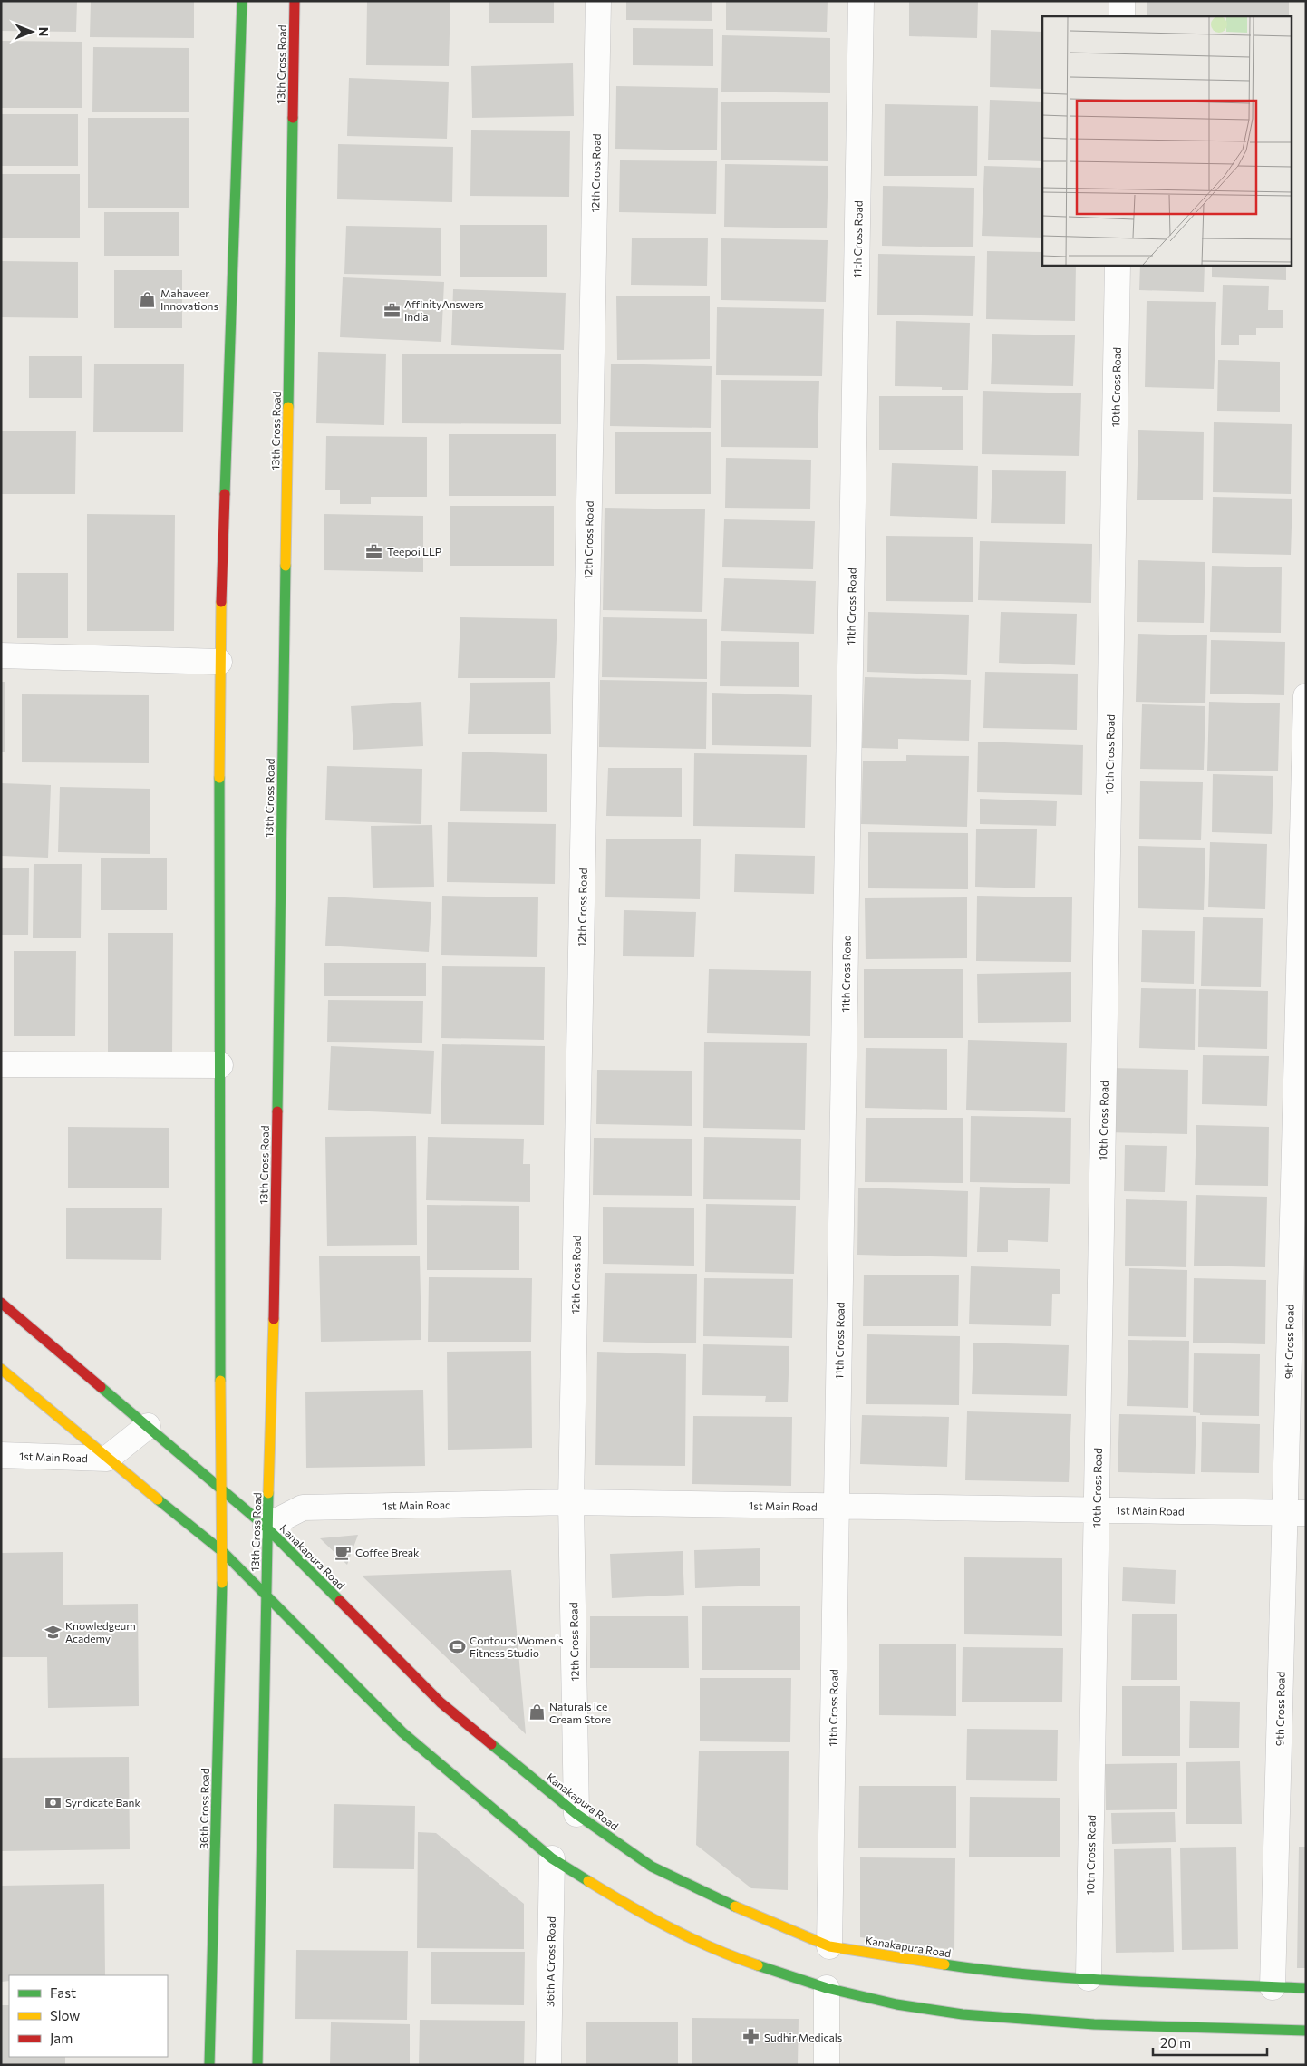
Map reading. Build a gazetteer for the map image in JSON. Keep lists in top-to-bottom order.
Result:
{
  "streets": {
    "main road": ["13th Cross Road", "Kanakapura Road", "36th Cross Road"],
    "street": [
      "12th Cross Road",
      "11th Cross Road",
      "10th Cross Road",
      "9th Cross Road",
      "1st Main Road",
      "36th A Cross Road"
    ]
  },
  "crossings": [
    ["13th Cross Road", "1st Main Road"],
    ["13th Cross Road", "Kanakapura Road"],
    ["12th Cross Road", "1st Main Road"],
    ["12th Cross Road", "Kanakapura Road"],
    ["11th Cross Road", "1st Main Road"],
    ["11th Cross Road", "Kanakapura Road"],
    ["10th Cross Road", "1st Main Road"],
    ["10th Cross Road", "Kanakapura Road"],
    ["9th Cross Road", "1st Main Road"],
    ["9th Cross Road", "Kanakapura Road"],
    ["1st Main Road", "Kanakapura Road"]
  ],
  "places": {
    "shop": ["Mahaveer Innovations", "Naturals Ice Cream Store"],
    "office": ["AffinityAnswers India", "Teepoi LLP"],
    "cafe": ["Coffee Break"],
    "school or university": ["Knowledgeum Academy"],
    "sports": ["Contours Women's Fitness Studio"],
    "bank": ["Syndicate Bank"],
    "pharmacy": ["Sudhir Medicals"]
  },
  "legend": ["Fast", "Slow", "Jam"],
  "scale_bar": "20 m",
  "north": "right"
}
